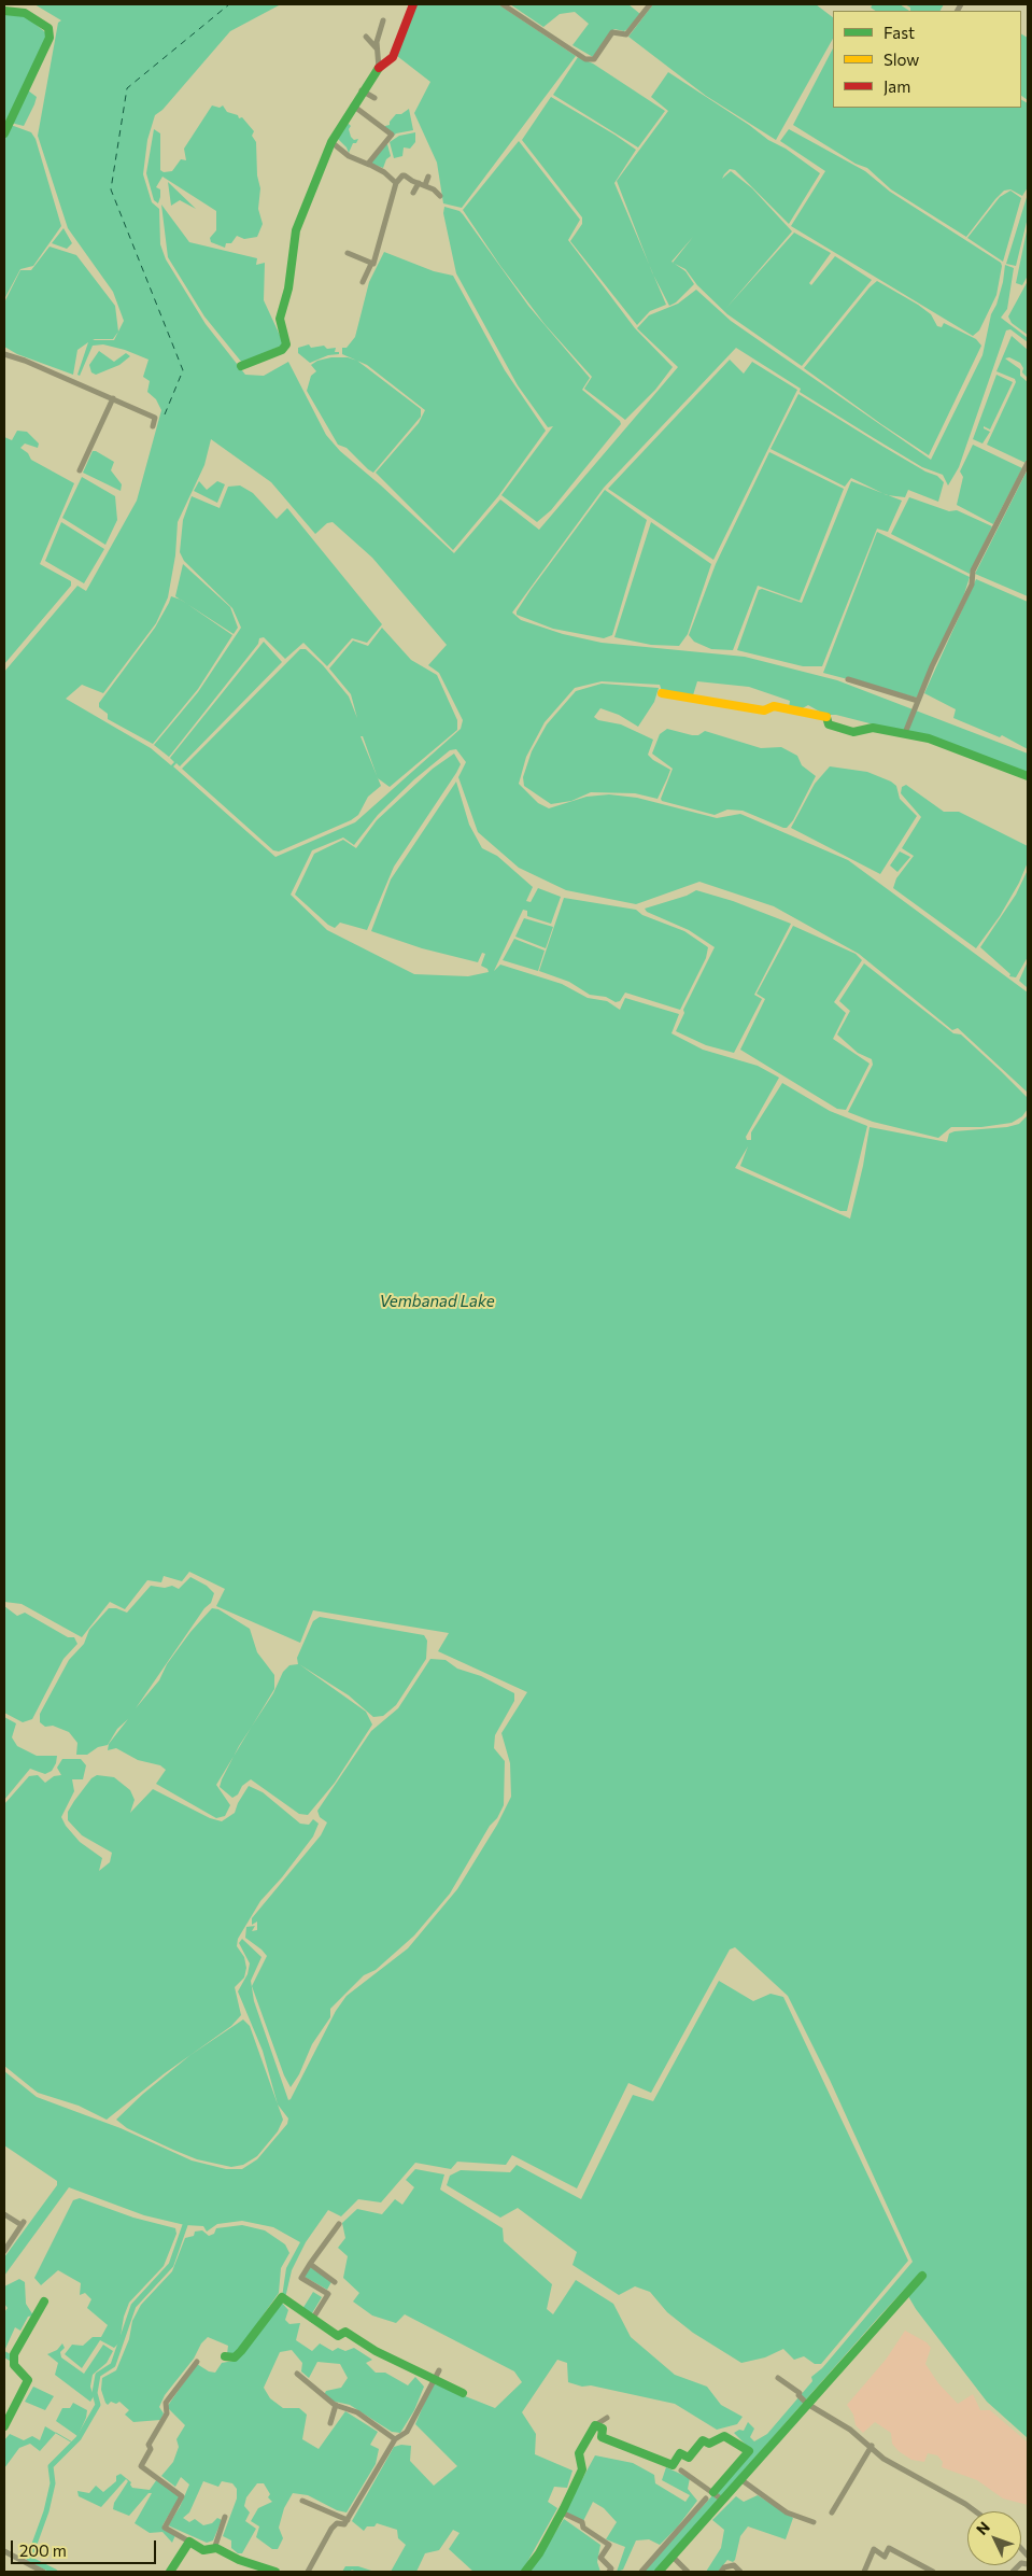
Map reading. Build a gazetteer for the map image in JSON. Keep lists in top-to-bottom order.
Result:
{
  "water": ["Vembanad Lake"],
  "legend": ["Fast", "Slow", "Jam"],
  "scale_bar": "200 m",
  "north": "top left"
}
